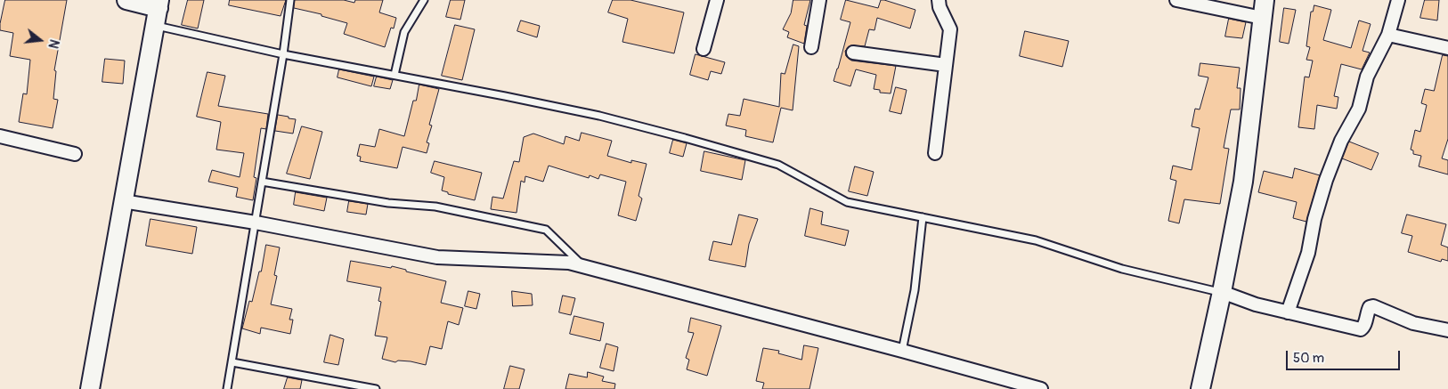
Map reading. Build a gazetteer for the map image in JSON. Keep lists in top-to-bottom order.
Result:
{
  "scale_bar": "50 m",
  "north": "right"
}
